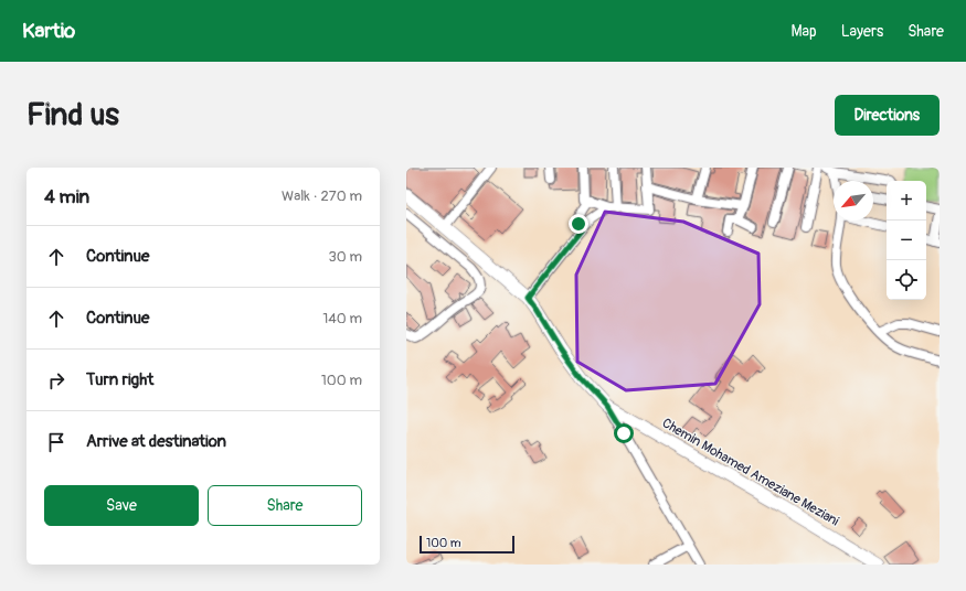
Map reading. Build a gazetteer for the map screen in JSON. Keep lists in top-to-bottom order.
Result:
{
  "streets": {
    "main road": ["Chemin Mohamed Ameziane Meziani"]
  },
  "scale_bar": "100 m",
  "north": "bottom left",
  "page": {
    "header": "Kartio",
    "nav": ["Map", "Layers", "Share"],
    "buttons": [
      "Directions",
      ["Save", "Share"]
    ],
    "title": "Find us",
    "heading": ["4 min", "Walk · 270 m"],
    "map_buttons": ["+", "−"],
    "list": [
      ["Continue", "30 m"],
      ["Continue", "140 m"],
      ["Turn right", "100 m"],
      "Arrive at destination"
    ],
    "scale": "100 m"
  }
}
